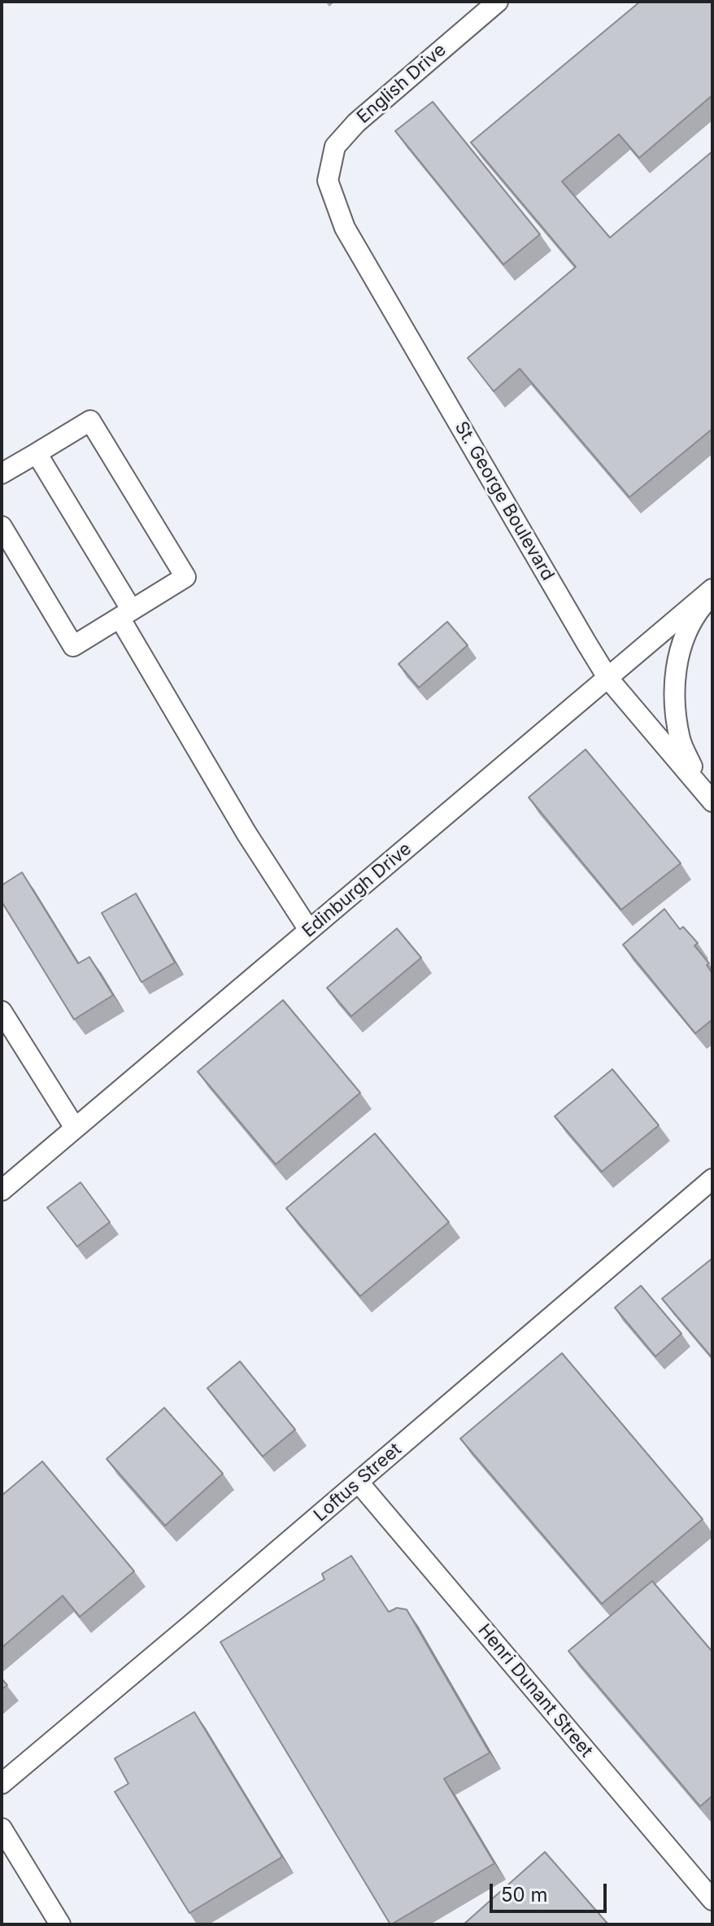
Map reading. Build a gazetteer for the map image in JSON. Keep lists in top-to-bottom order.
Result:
{
  "streets": {
    "street": [
      "English Drive",
      "St. George Boulevard",
      "Edinburgh Drive",
      "Loftus Street",
      "Henri Dunant Street"
    ]
  },
  "crossings": [
    ["English Drive", "St. George Boulevard"],
    ["St. George Boulevard", "Edinburgh Drive"],
    ["Loftus Street", "Henri Dunant Street"]
  ],
  "scale_bar": "50 m"
}
